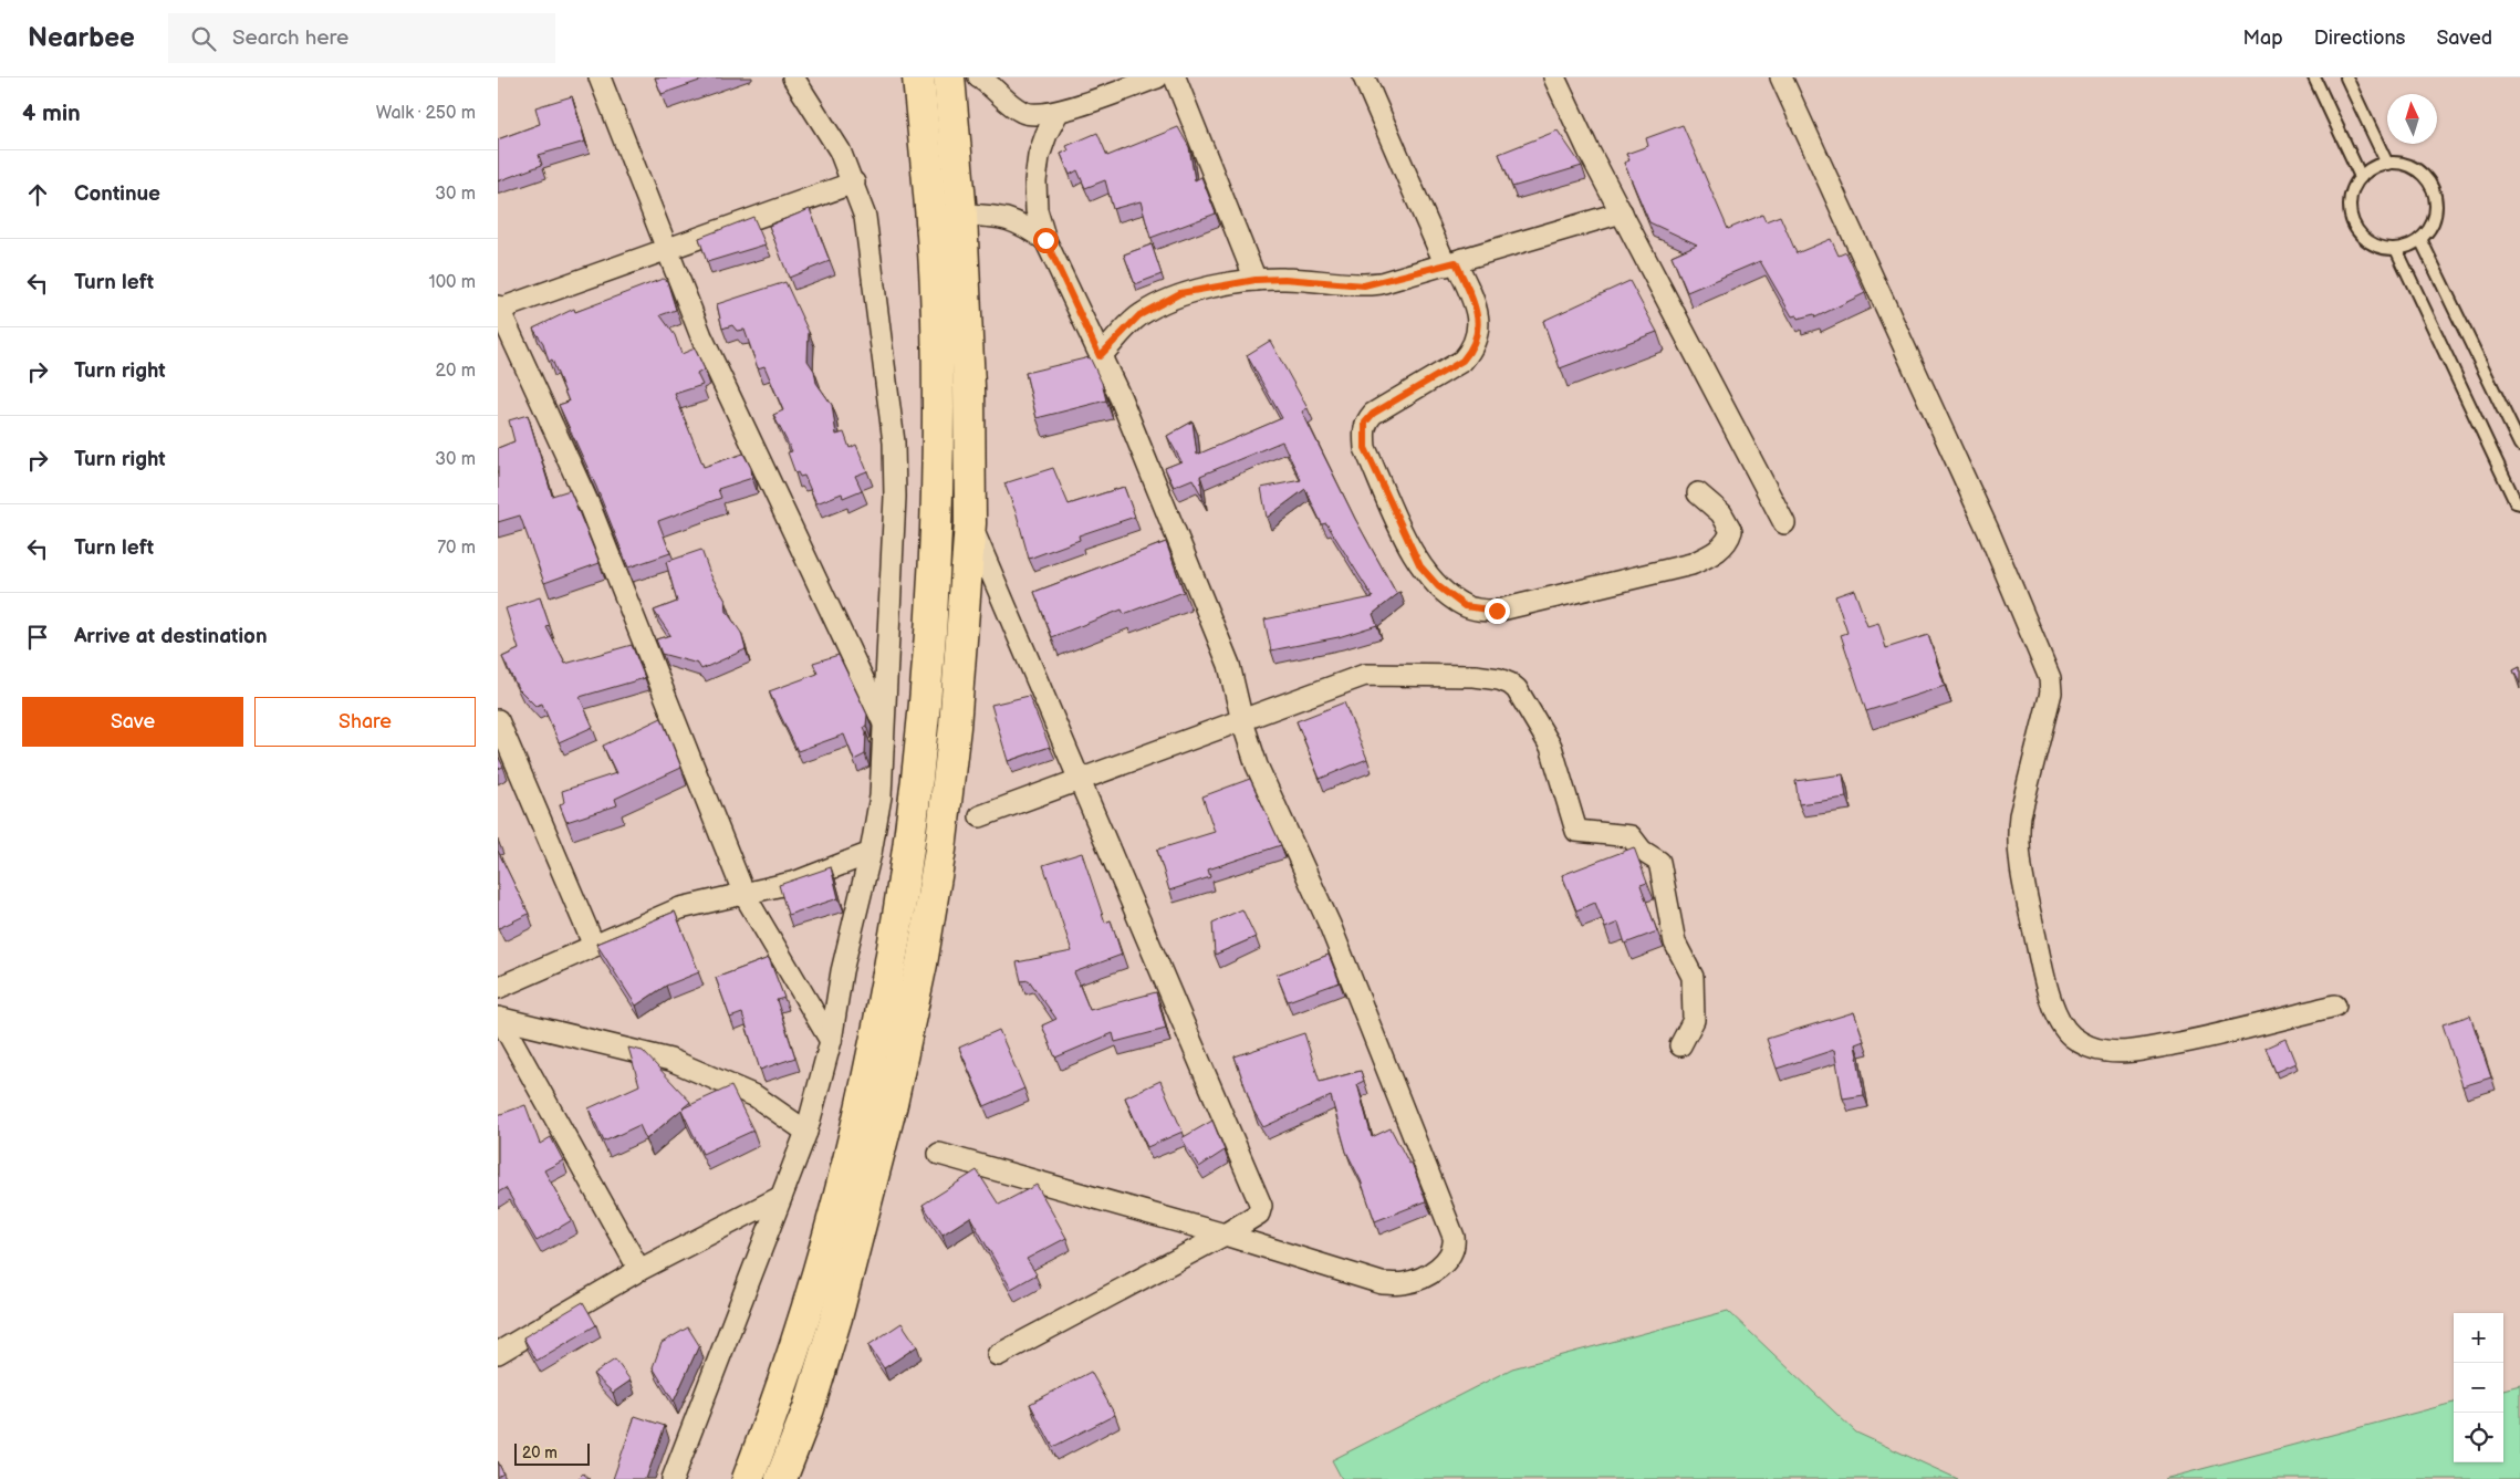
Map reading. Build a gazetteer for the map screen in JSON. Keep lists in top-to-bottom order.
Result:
{
  "scale_bar": "20 m",
  "north": "top",
  "page": {
    "header": "Nearbee",
    "search": "Search here",
    "nav": ["Map", "Directions", "Saved"],
    "heading": ["4 min", "Walk · 250 m"],
    "list": [
      ["Continue", "30 m"],
      ["Turn left", "100 m"],
      ["Turn right", "20 m"],
      ["Turn right", "30 m"],
      ["Turn left", "70 m"],
      "Arrive at destination"
    ],
    "buttons": ["Save", "Share"],
    "map_buttons": ["+", "−"],
    "scale": "20 m"
  }
}
